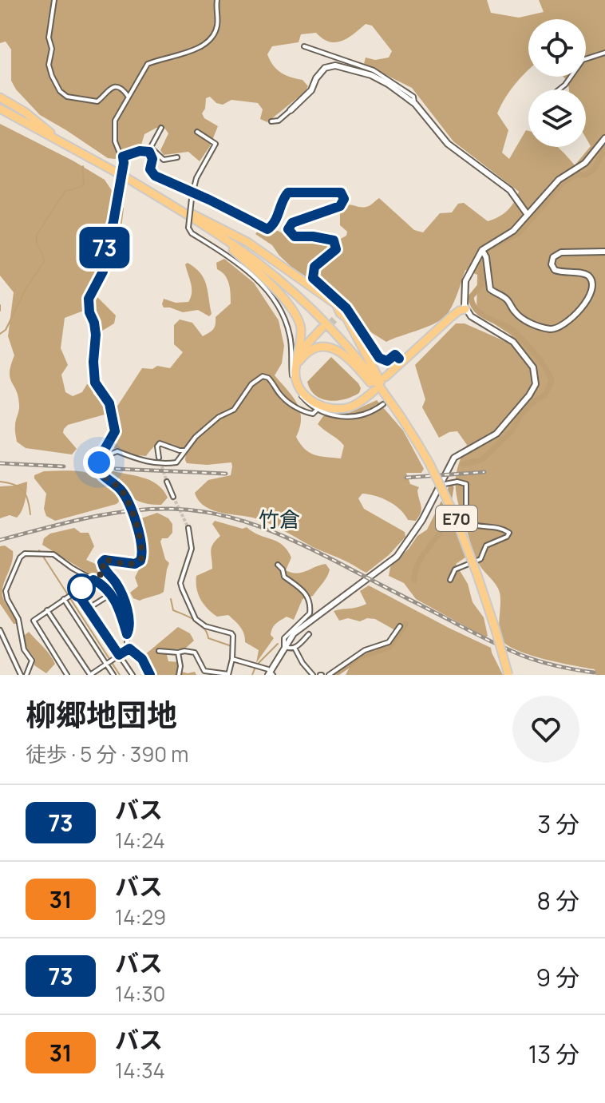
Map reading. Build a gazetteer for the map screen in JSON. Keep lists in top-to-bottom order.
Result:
{
  "streets": {
    "highway": ["E70"]
  },
  "districts": ["竹倉"],
  "lines": ["bus line 73"],
  "page": {
    "on_map": "73",
    "heading": ["柳郷地団地", "徒歩 · 5 分 · 390 m"],
    "list": [
      {
        "mark": "73",
        "name": "バス",
        "note": "14:24",
        "value": "3 分"
      },
      {
        "mark": "31",
        "name": "バス",
        "note": "14:29",
        "value": "8 分"
      },
      {
        "mark": "73",
        "name": "バス",
        "note": "14:30",
        "value": "9 分"
      },
      {
        "mark": "31",
        "name": "バス",
        "note": "14:34",
        "value": "13 分"
      }
    ]
  }
}
